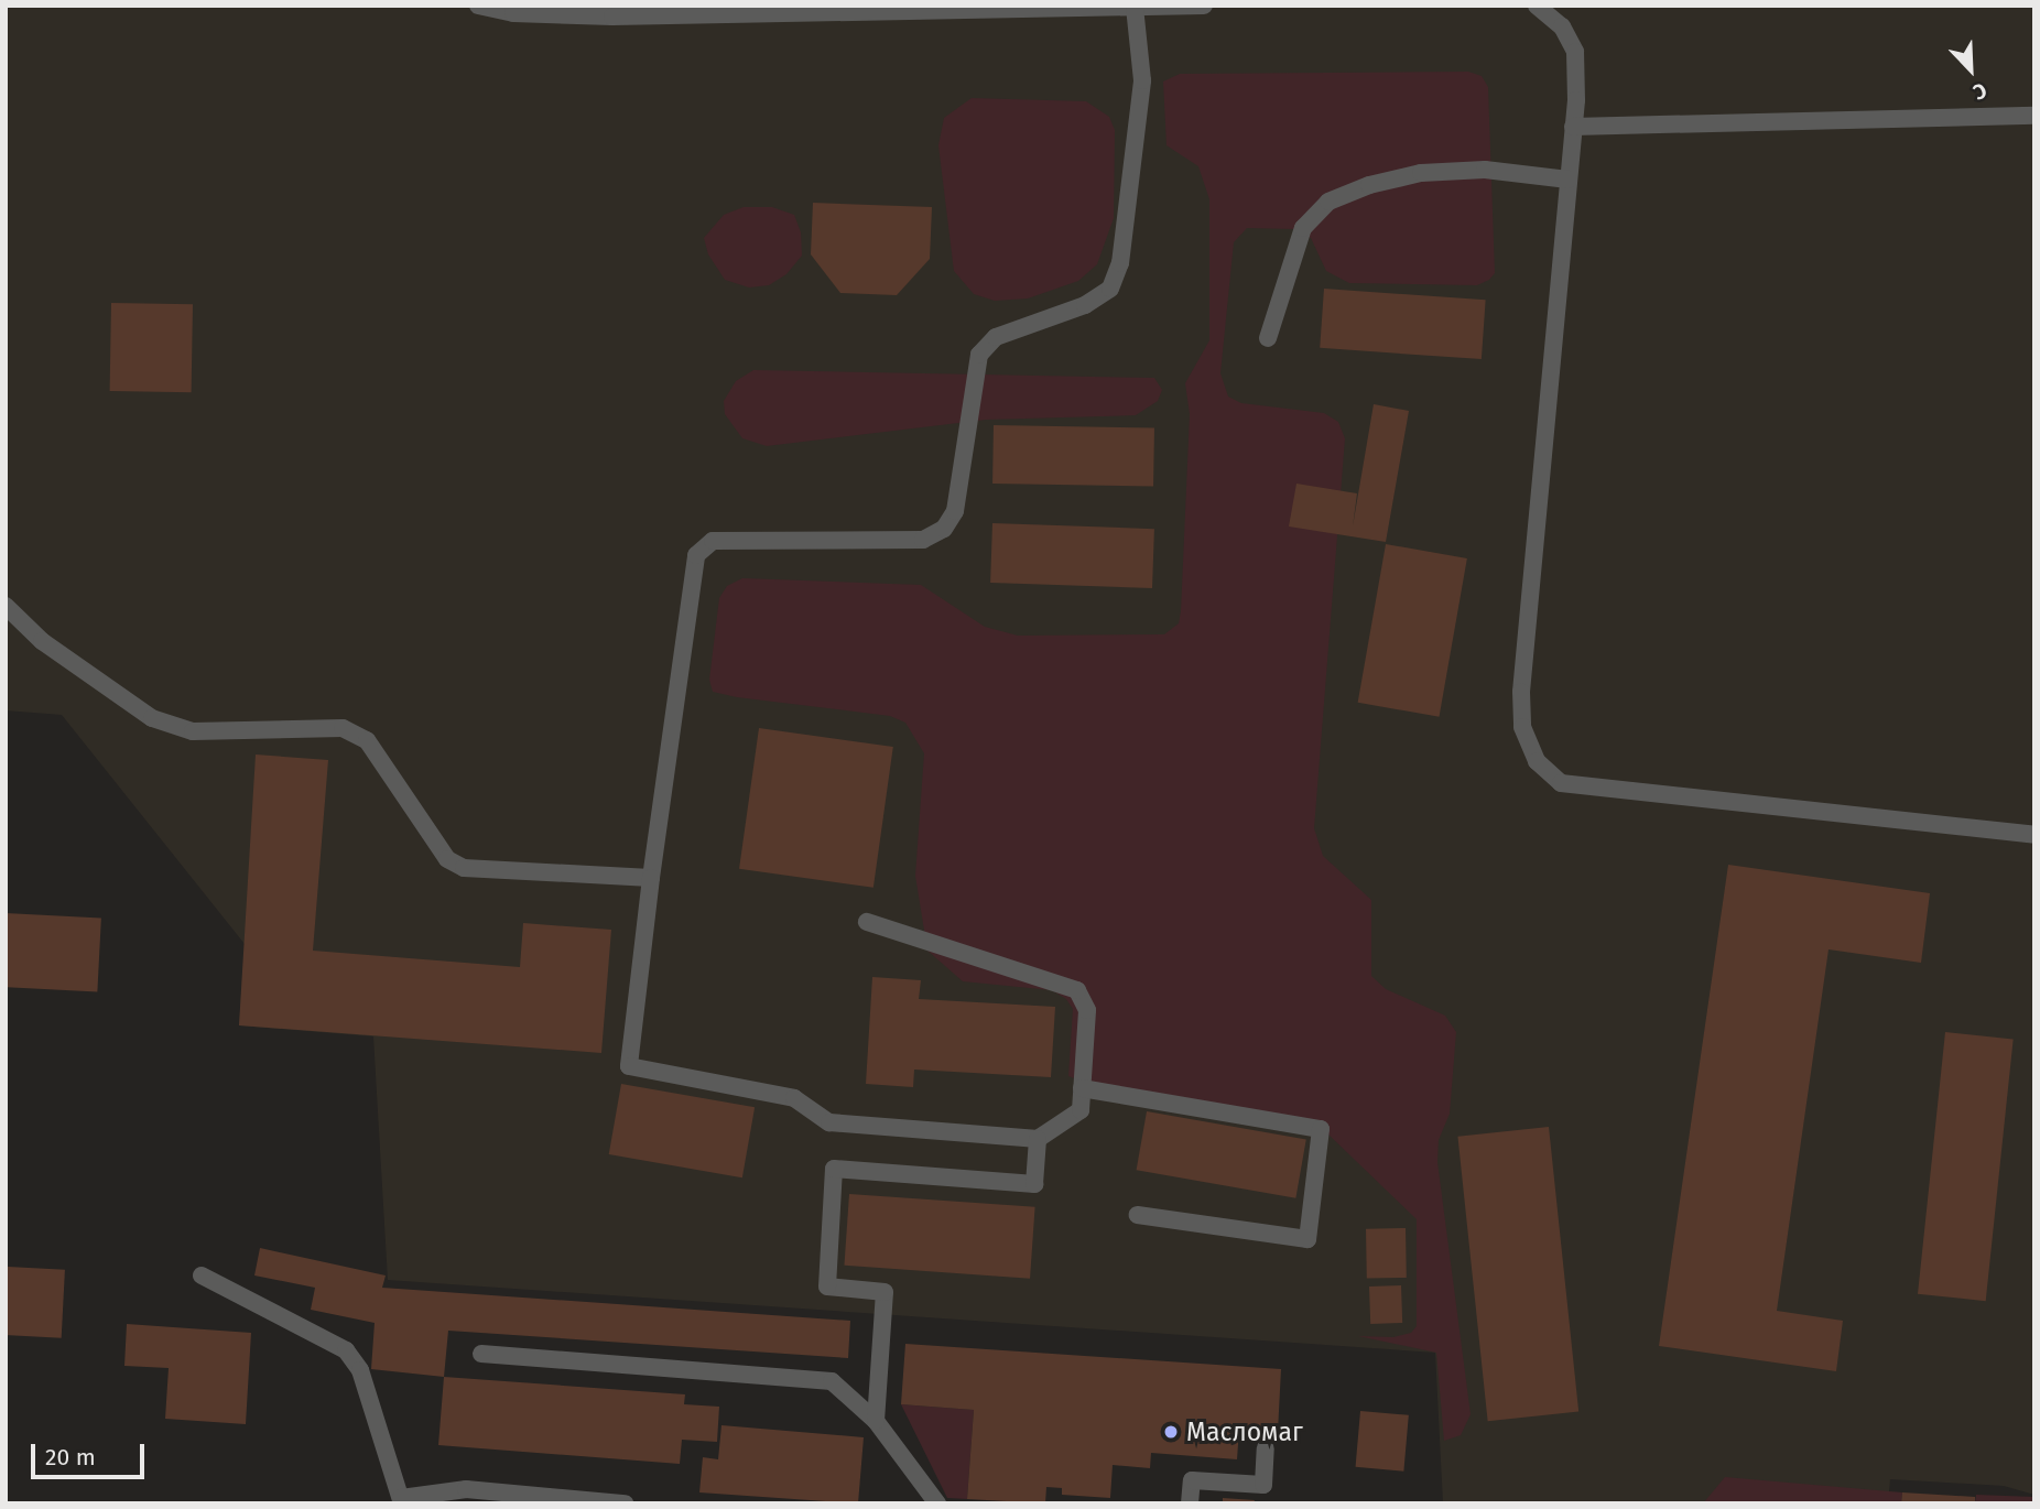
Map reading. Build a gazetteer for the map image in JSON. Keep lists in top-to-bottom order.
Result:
{
  "places": ["Масломаг"],
  "scale_bar": "20 m",
  "north": "bottom right"
}
